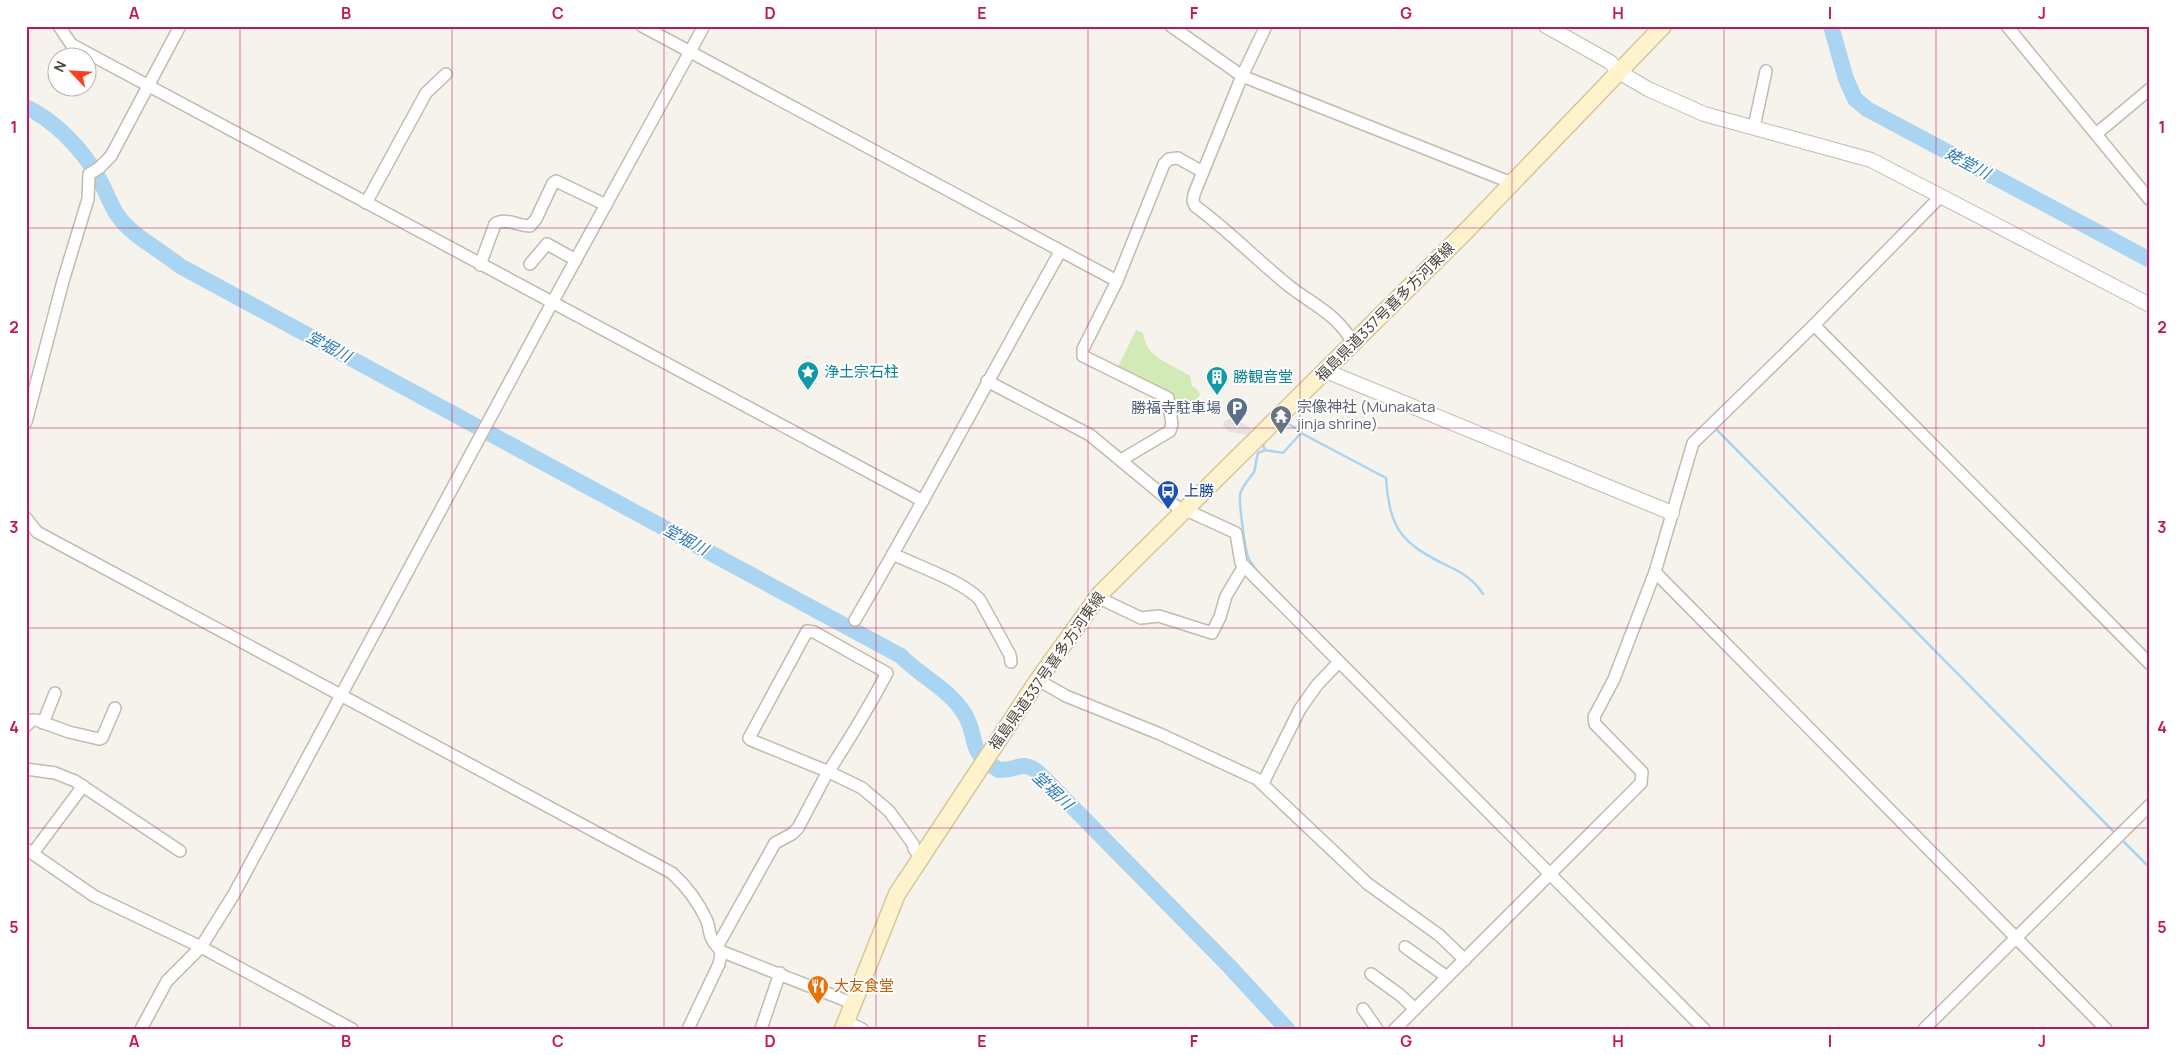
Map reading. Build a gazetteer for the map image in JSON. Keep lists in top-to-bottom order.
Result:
{
  "streets": {
    "main road": ["福島県道337号喜多方河東線"]
  },
  "water": ["姥堂川", "堂堀川"],
  "places": {
    "place": ["浄土宗石柱"],
    "building": ["勝観音堂"],
    "parking": ["勝福寺駐車場"],
    "temple": ["宗像神社 (Munakata jinja shrine)"],
    "bus stop": ["上勝"],
    "restaurant": ["大友食堂"]
  },
  "north": "top left",
  "grid": {
    "columns": [
      "A",
      "B",
      "C",
      "D",
      "E",
      "F",
      "G",
      "H",
      "I",
      "J"
    ],
    "rows": [
      "1",
      "2",
      "3",
      "4",
      "5"
    ]
  }
}
